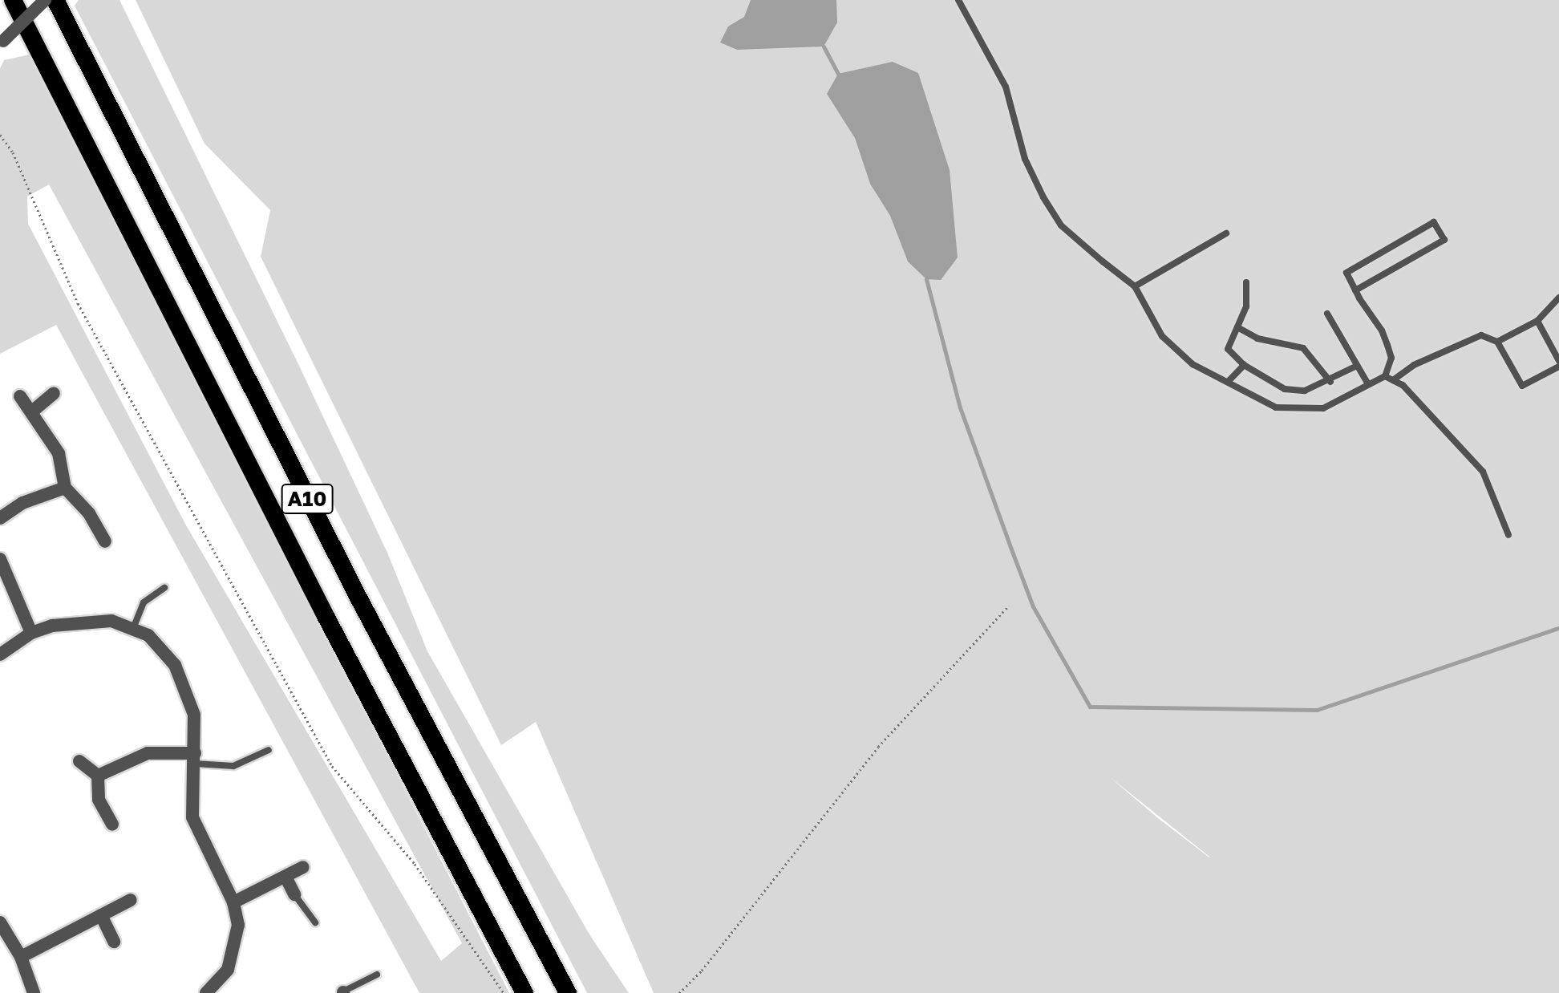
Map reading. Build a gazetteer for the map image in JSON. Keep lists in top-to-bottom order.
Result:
{
  "streets": {
    "highway": ["A10"]
  }
}
